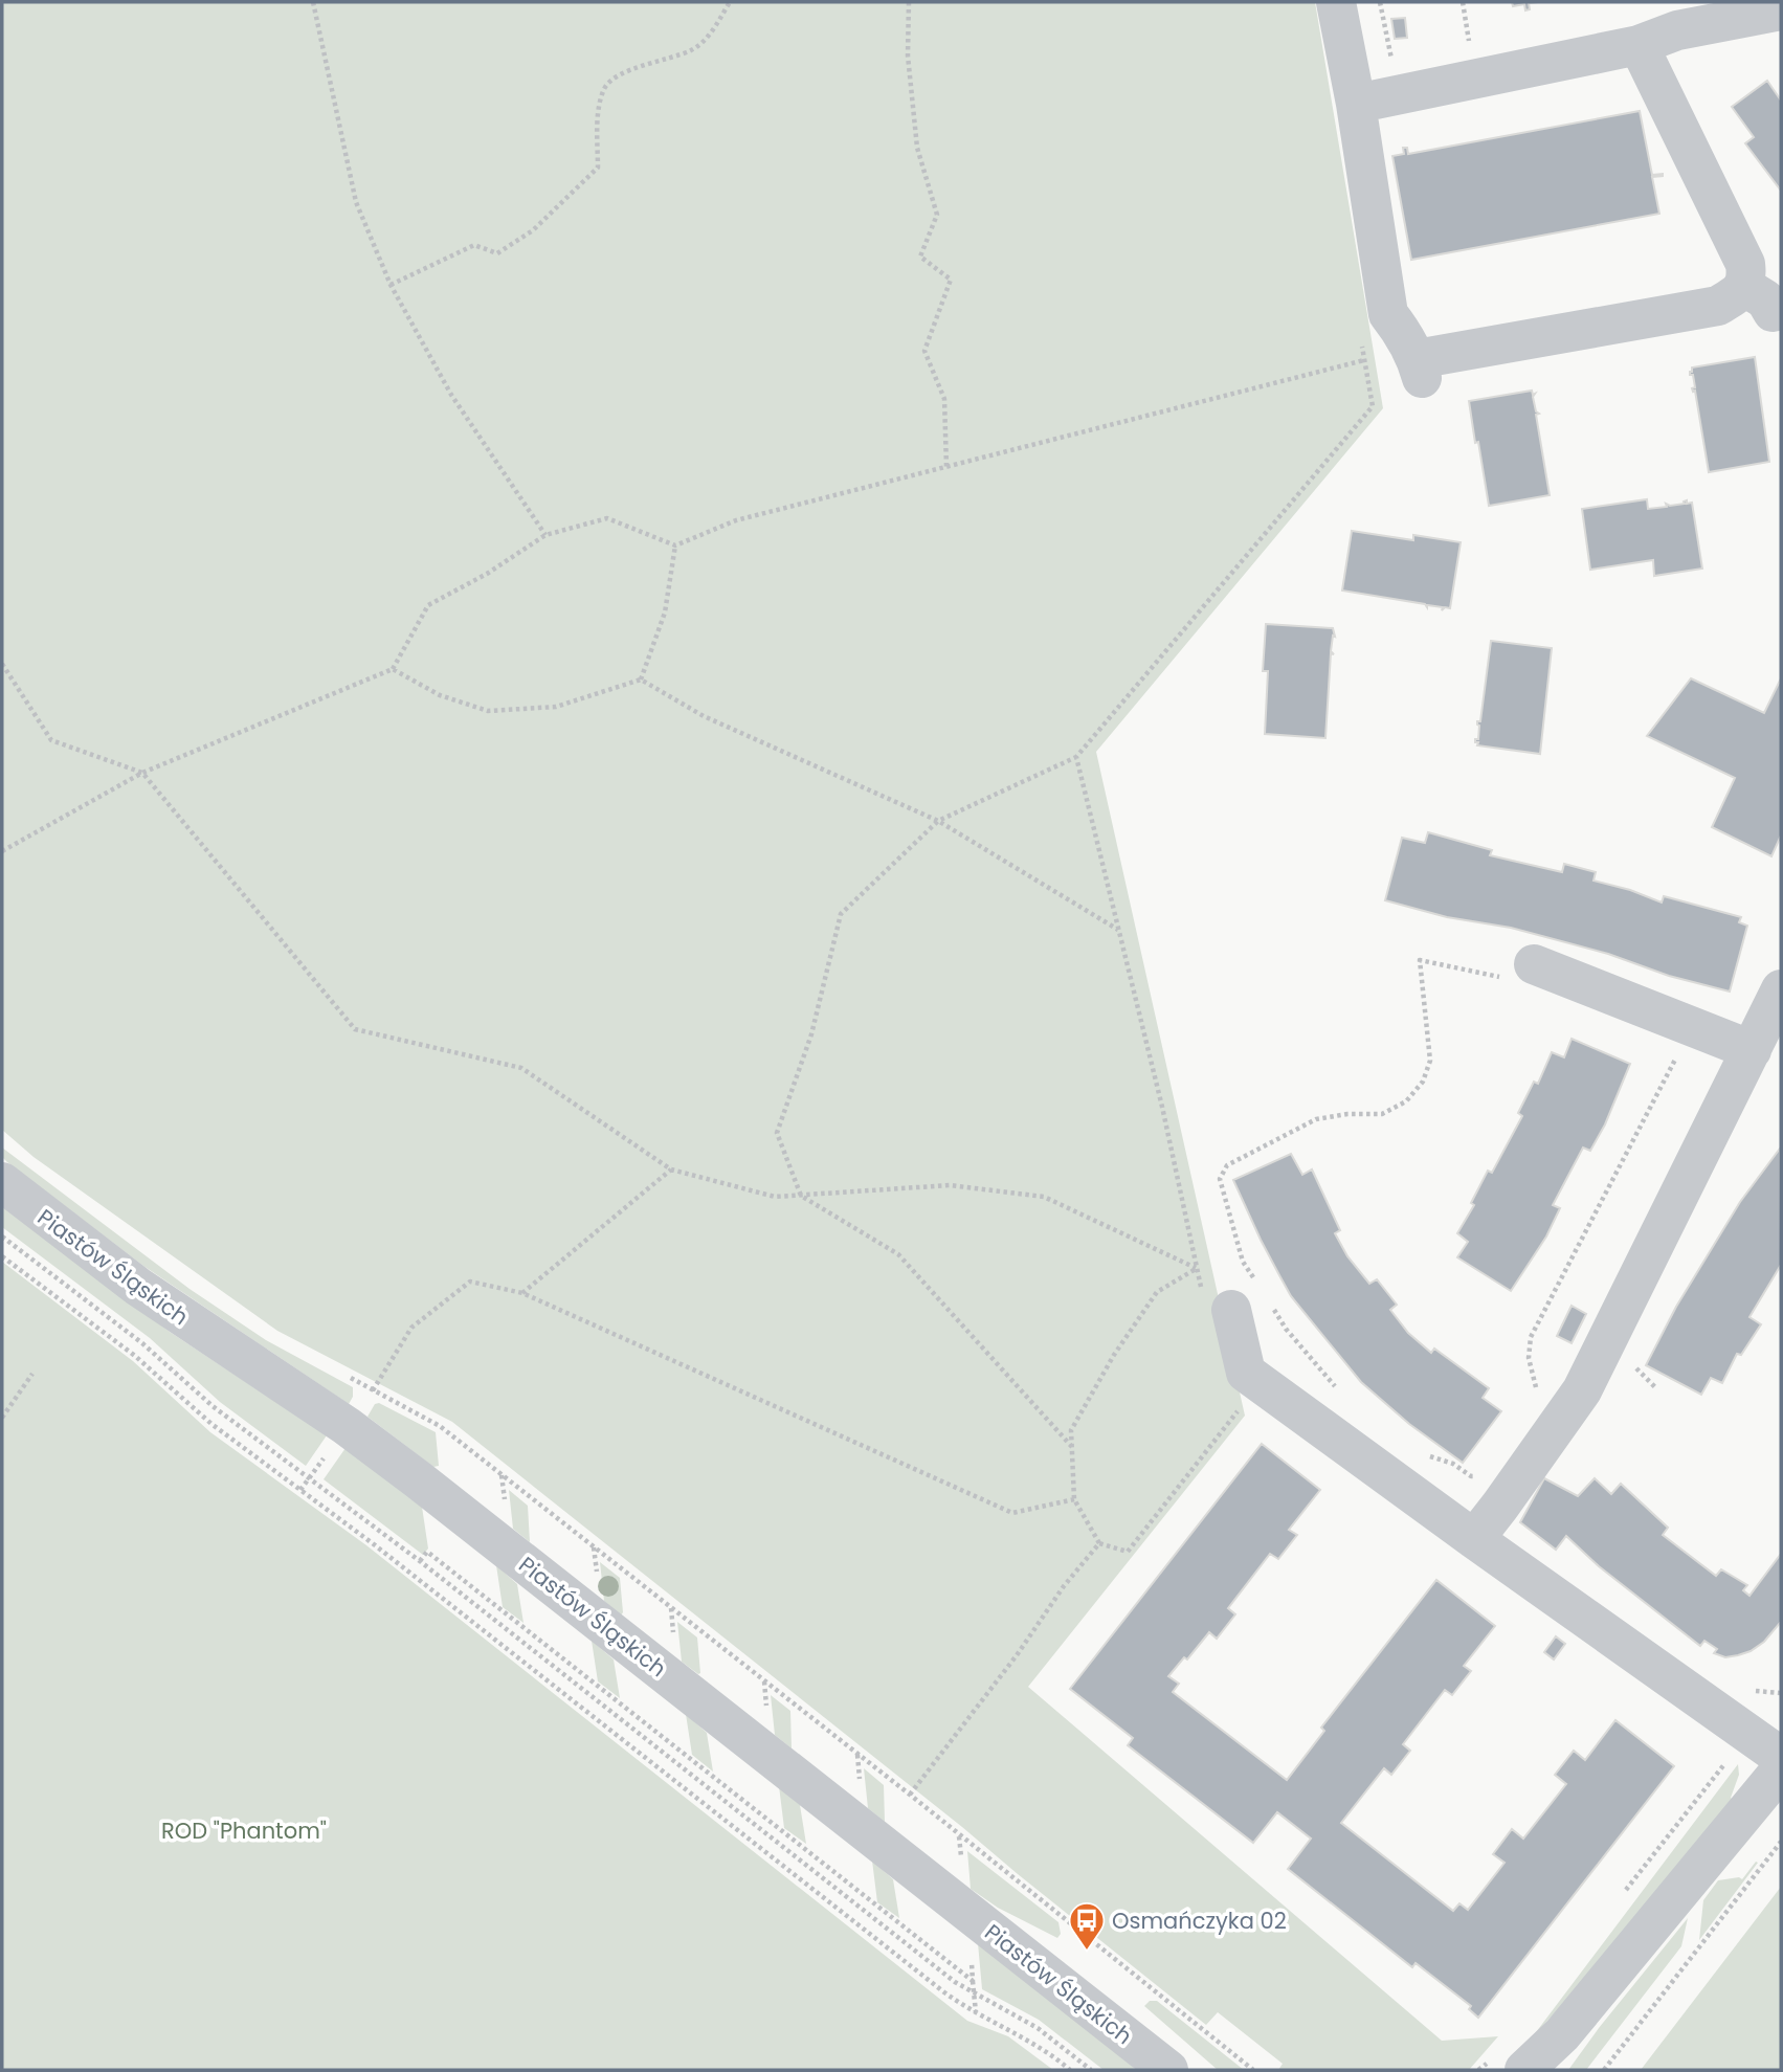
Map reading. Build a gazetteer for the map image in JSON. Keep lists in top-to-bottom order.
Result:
{
  "streets": {
    "street": ["Piastów Śląskich"]
  },
  "parks": ["ROD \"Phantom\""],
  "places": {
    "bus stop": ["Osmańczyka 02"]
  }
}
